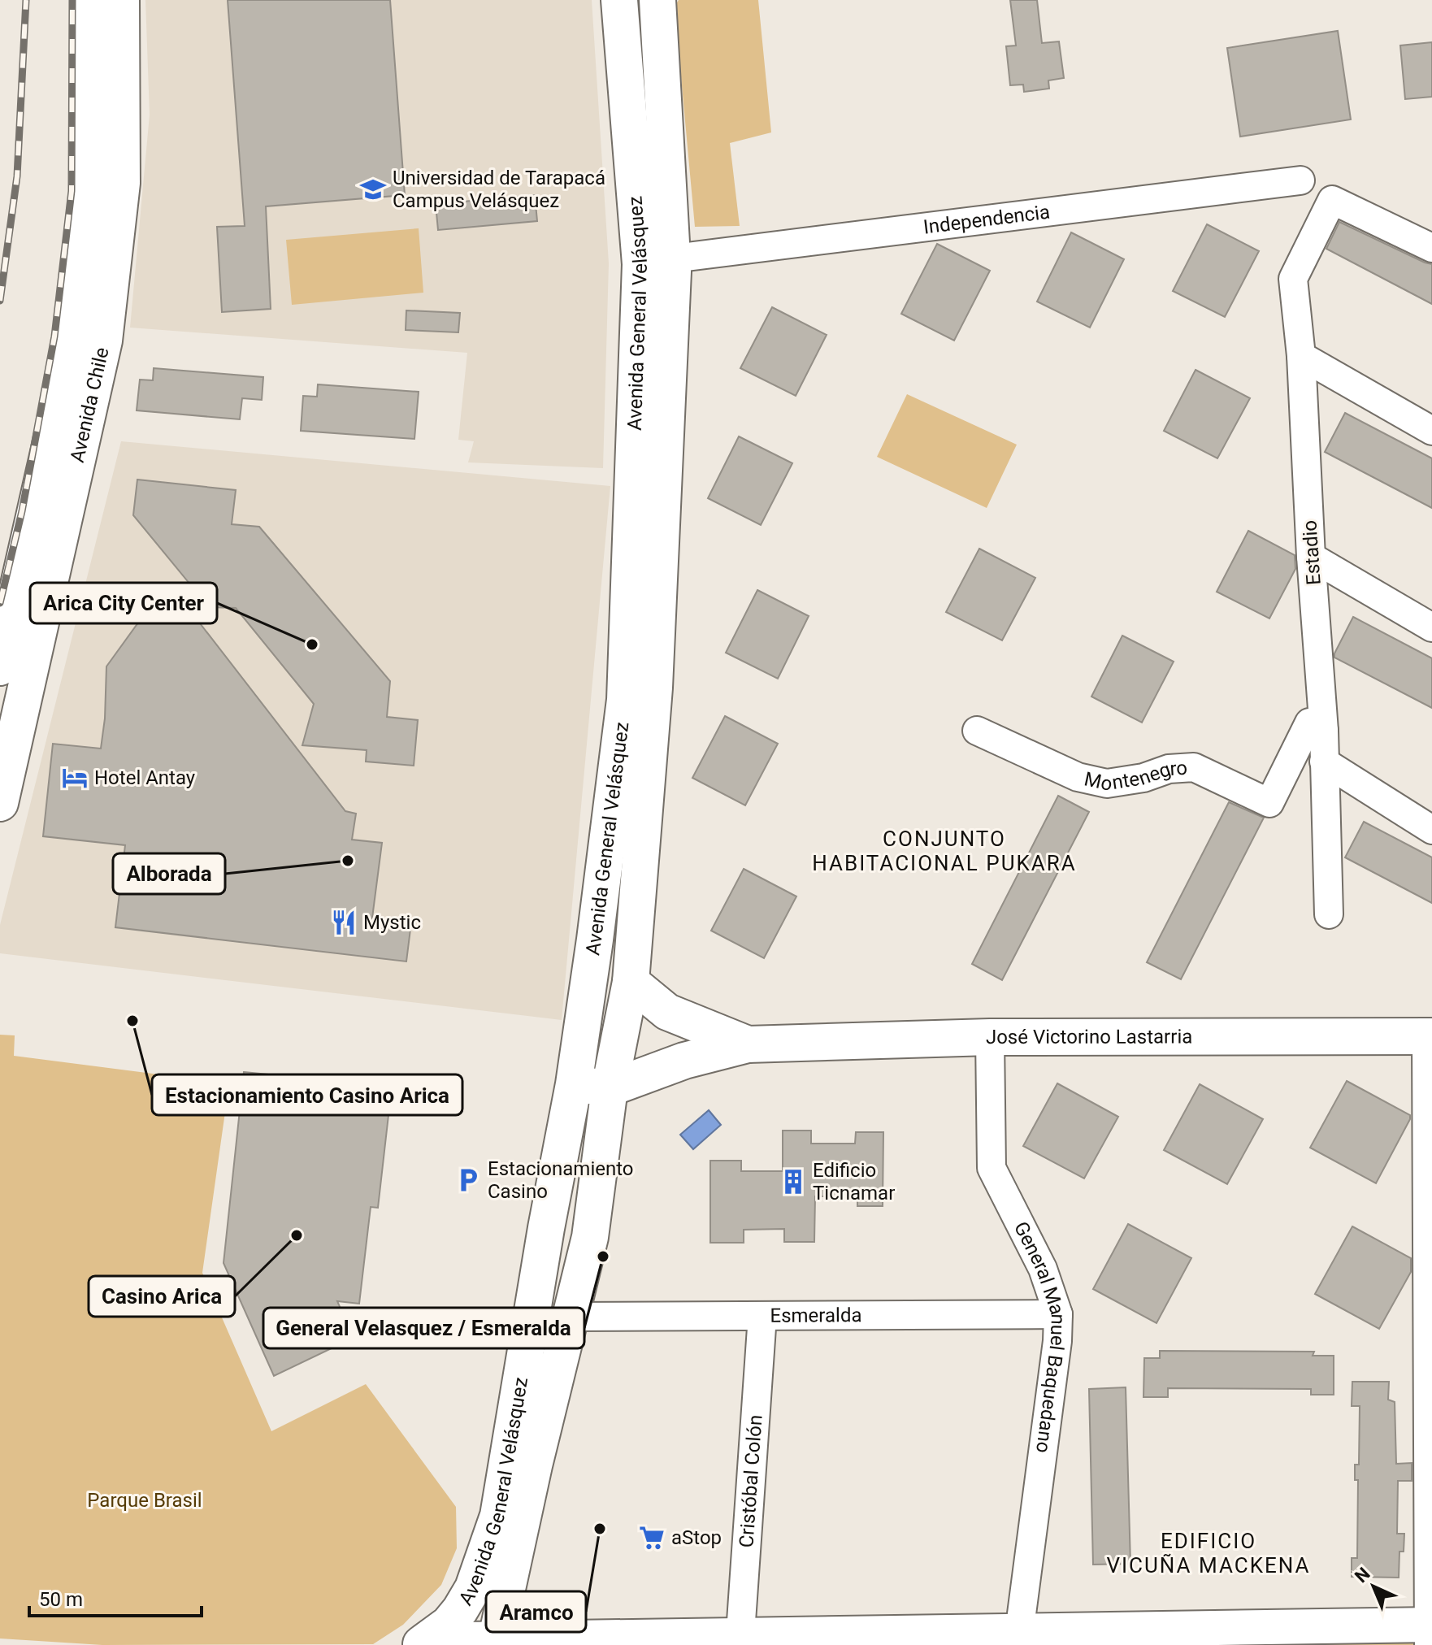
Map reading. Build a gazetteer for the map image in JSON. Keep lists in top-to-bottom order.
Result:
{
  "streets": {
    "main road": ["Avenida General Velásquez", "Avenida Chile", "José Victorino Lastarria"],
    "street": [
      "Independencia",
      "Estadio",
      "Montenegro",
      "Esmeralda",
      "General Manuel Baquedano",
      "Cristóbal Colón"
    ]
  },
  "crossings": [
    ["Independencia", "Avenida General Velásquez"],
    ["Avenida General Velásquez", "José Victorino Lastarria"],
    ["Avenida General Velásquez", "Esmeralda"],
    ["Estadio", "Montenegro"],
    ["José Victorino Lastarria", "General Manuel Baquedano"],
    ["Esmeralda", "General Manuel Baquedano"],
    ["Esmeralda", "Cristóbal Colón"]
  ],
  "districts": ["CONJUNTO HABITACIONAL PUKARA", "EDIFICIO VICUÑA MACKENA"],
  "parks": ["Parque Brasil"],
  "places": {
    "school or university": ["Universidad de Tarapacá Campus Velásquez"],
    "other": [
      "Arica City Center",
      "Alborada",
      "Estacionamiento Casino Arica",
      "Casino Arica",
      "General Velasquez / Esmeralda",
      "Aramco"
    ],
    "hotel": ["Hotel Antay"],
    "restaurant": ["Mystic"],
    "parking": ["Estacionamiento Casino"],
    "building": ["Edificio Ticnamar"],
    "supermarket": ["aStop"]
  },
  "scale_bar": "50 m",
  "north": "top left"
}
